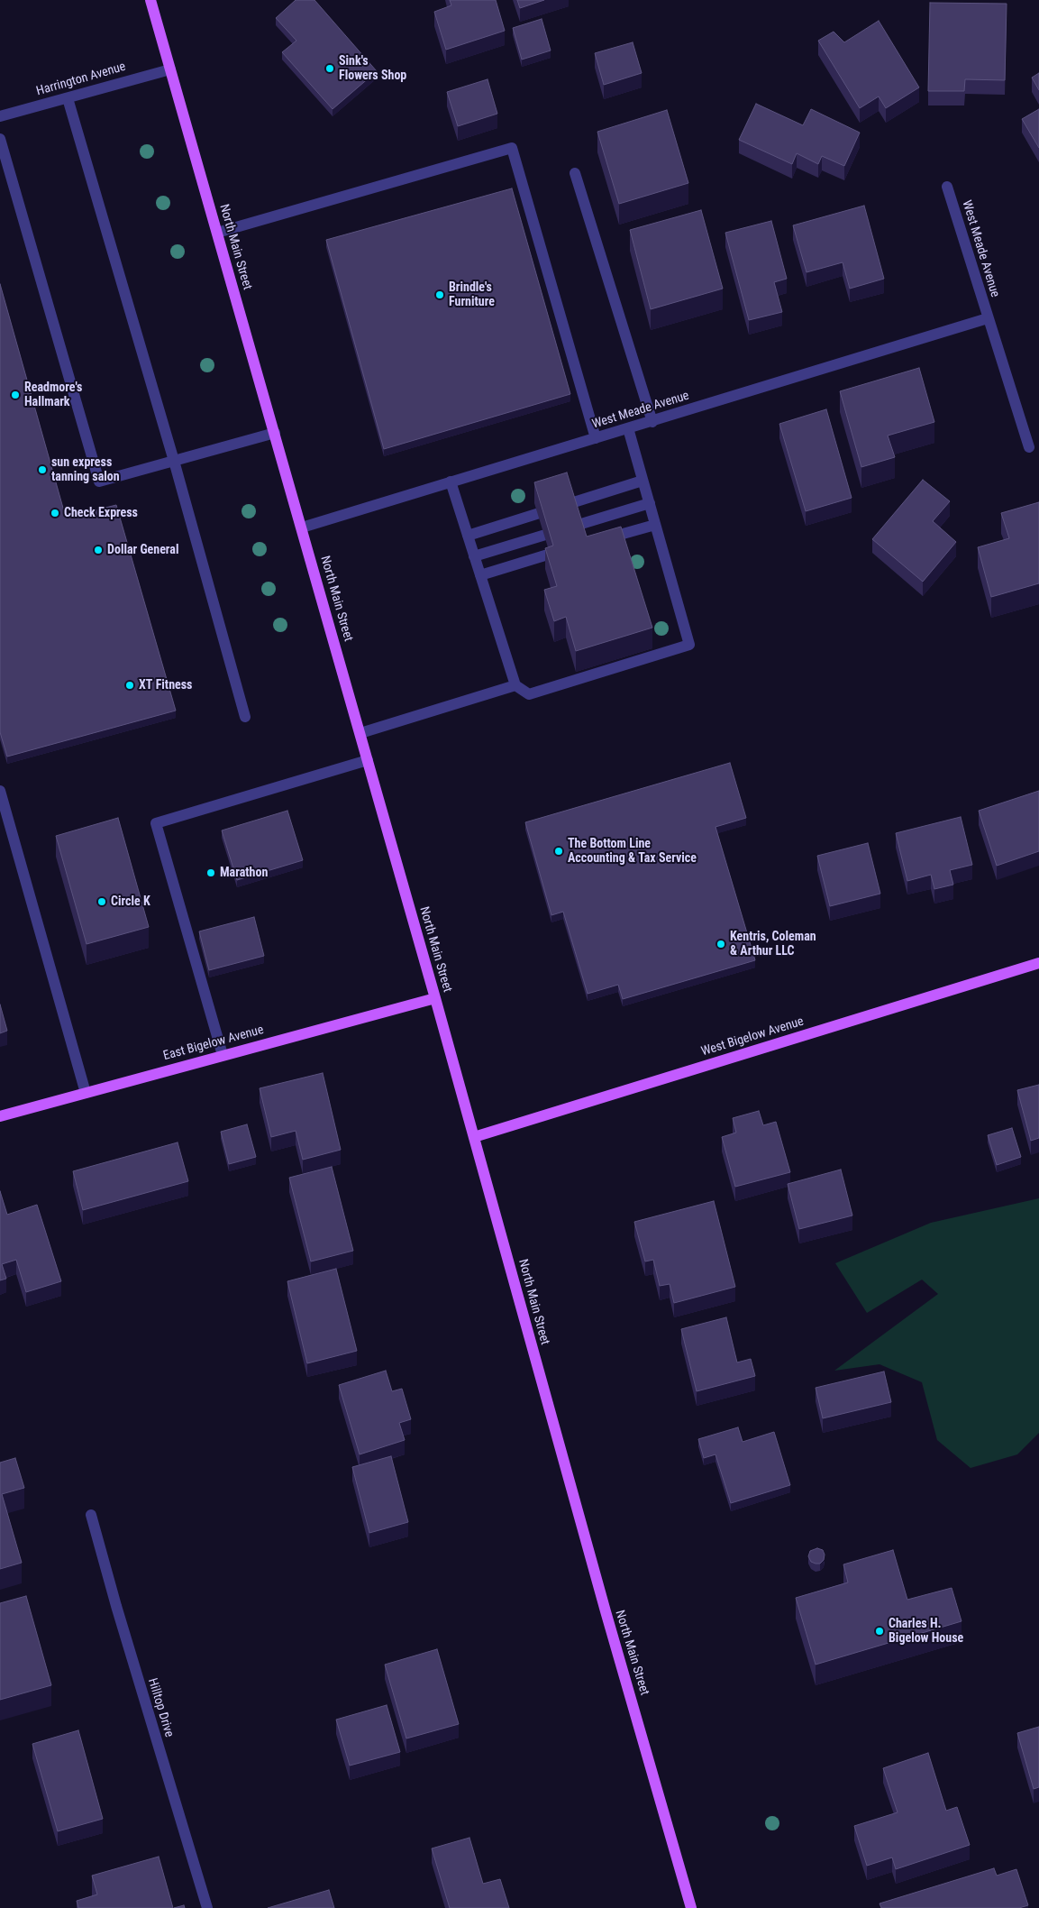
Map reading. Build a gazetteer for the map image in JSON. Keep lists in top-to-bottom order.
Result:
{
  "streets": {
    "main road": ["North Main Street", "West Bigelow Avenue", "East Bigelow Avenue"],
    "street": ["Harrington Avenue", "West Meade Avenue", "Hilltop Drive"]
  },
  "crossings": [
    ["Harrington Avenue", "North Main Street"],
    ["North Main Street", "West Meade Avenue"],
    ["North Main Street", "West Bigelow Avenue"],
    ["North Main Street", "East Bigelow Avenue"]
  ],
  "places": [
    "Sink's Flowers Shop",
    "Brindle's Furniture",
    "Readmore's Hallmark",
    "sun express tanning salon",
    "Check Express",
    "Dollar General",
    "XT Fitness",
    "The Bottom Line Accounting & Tax Service",
    "Marathon",
    "Circle K",
    "Kentris, Coleman & Arthur LLC",
    "Charles H. Bigelow House"
  ]
}
